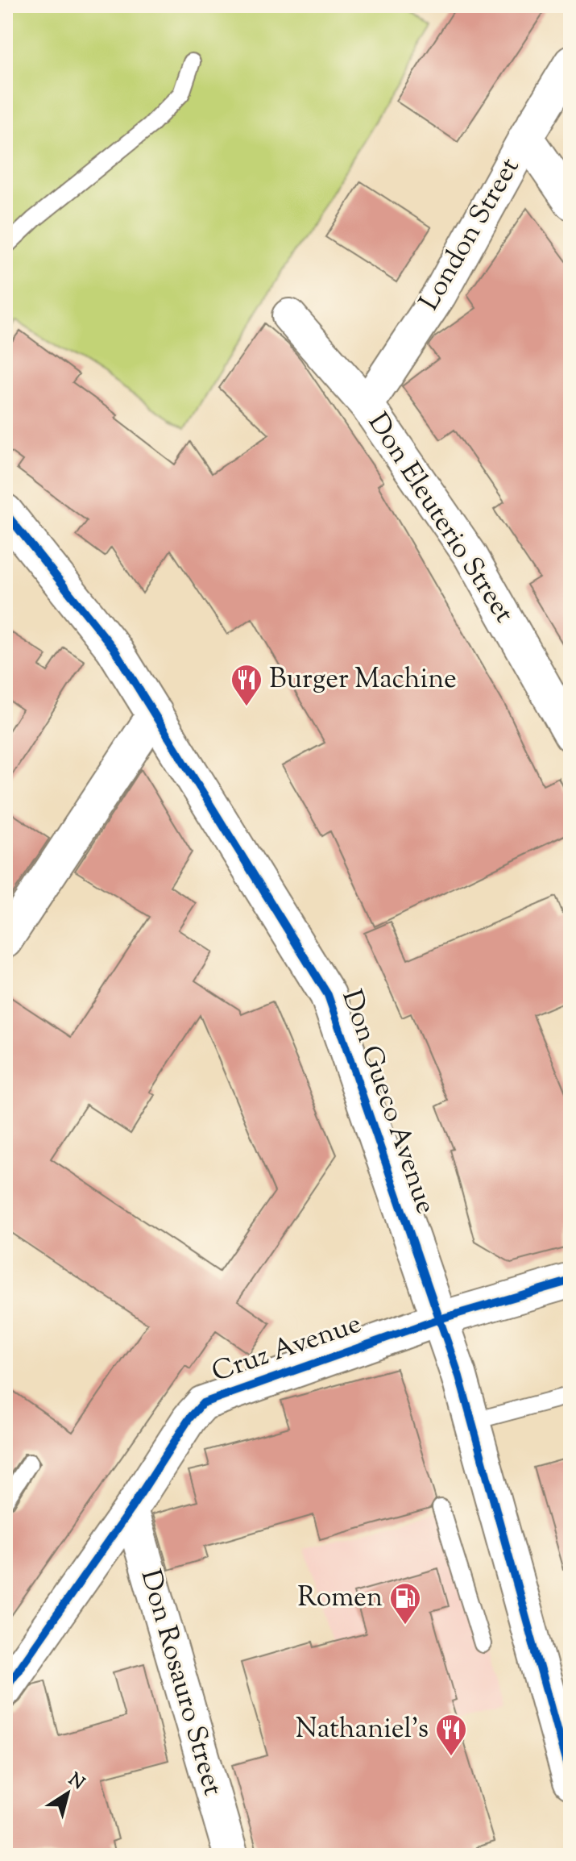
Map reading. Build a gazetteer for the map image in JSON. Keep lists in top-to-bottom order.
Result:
{
  "streets": {
    "main road": ["Don Gueco Avenue"],
    "street": [
      "London Street",
      "Don Eleuterio Street",
      "Cruz Avenue",
      "Don Rosauro Street"
    ]
  },
  "crossings": [
    ["London Street", "Don Eleuterio Street"],
    ["Don Gueco Avenue", "Cruz Avenue"],
    ["Cruz Avenue", "Don Rosauro Street"]
  ],
  "places": {
    "restaurant": ["Burger Machine", "Nathaniel's"],
    "fuel station": ["Romen"]
  },
  "north": "top right"
}
